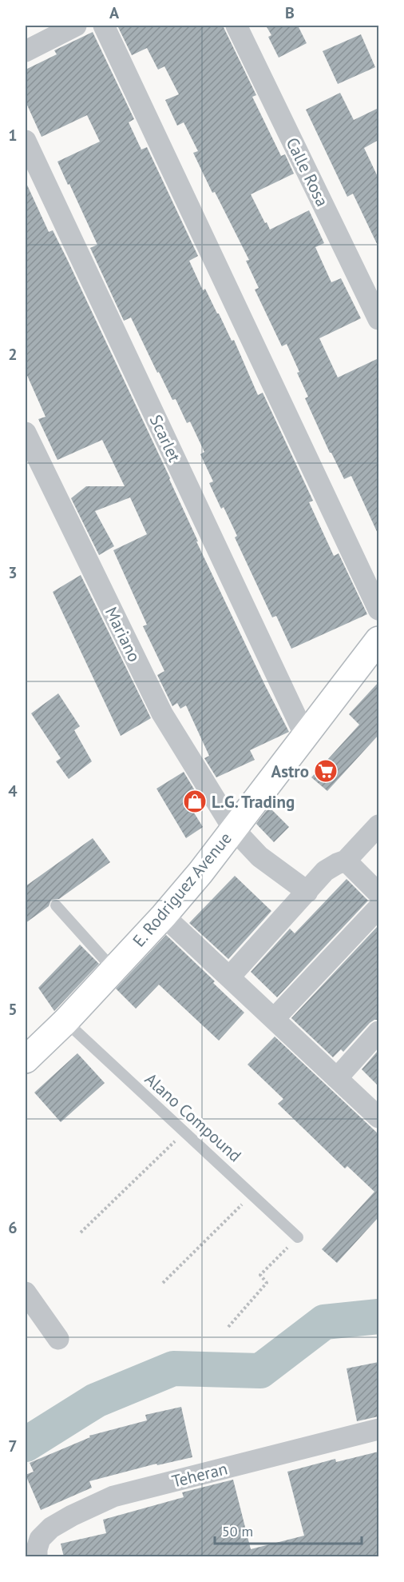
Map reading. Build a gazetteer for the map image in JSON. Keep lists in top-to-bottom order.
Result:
{
  "streets": {
    "main road": ["E. Rodriguez Avenue"],
    "street": [
      "Calle Rosa",
      "Scarlet",
      "Mariano",
      "Teheran"
    ],
    "lane": ["Alano Compound"]
  },
  "crossings": [
    ["Scarlet", "E. Rodriguez Avenue"],
    ["Mariano", "E. Rodriguez Avenue"],
    ["E. Rodriguez Avenue", "Alano Compound"]
  ],
  "places": {
    "supermarket": ["Astro"],
    "shop": ["L.G. Trading"]
  },
  "scale_bar": "50 m",
  "grid": {
    "columns": ["A", "B"],
    "rows": [
      "1",
      "2",
      "3",
      "4",
      "5",
      "6",
      "7"
    ]
  }
}
